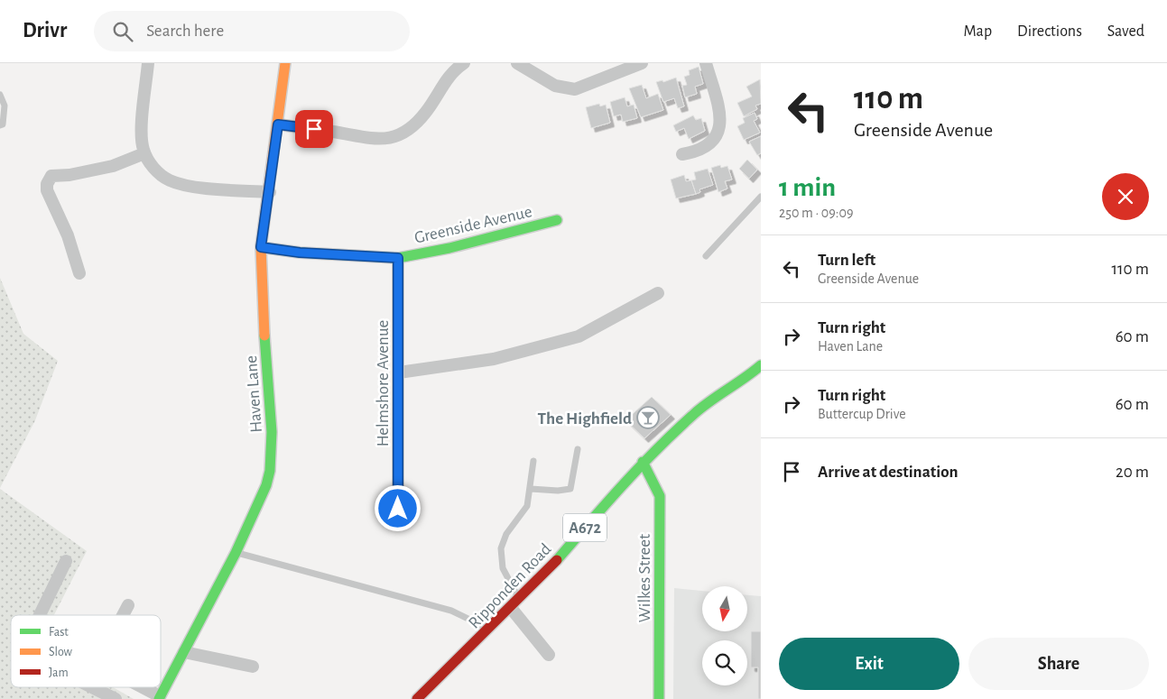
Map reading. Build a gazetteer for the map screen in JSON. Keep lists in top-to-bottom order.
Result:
{
  "streets": {
    "street": [
      "Greenside Avenue",
      "Helmshore Avenue",
      "Haven Lane",
      "A672",
      "Wilkes Street",
      "Ripponden Road"
    ]
  },
  "crossings": [
    ["Greenside Avenue", "Helmshore Avenue"],
    ["Greenside Avenue", "Haven Lane"],
    ["Wilkes Street", "Ripponden Road"]
  ],
  "places": {
    "bar": ["The Highfield"]
  },
  "legend": ["Fast", "Slow", "Jam"],
  "north": "bottom",
  "page": {
    "header": "Drivr",
    "search": "Search here",
    "nav": ["Map", "Directions", "Saved"],
    "turn": ["110 m", "Greenside Avenue"],
    "heading": ["1 min", "250 m · 09:09"],
    "list": [
      {
        "name": "Turn left",
        "note": "Greenside Avenue",
        "value": "110 m"
      },
      {
        "name": "Turn right",
        "note": "Haven Lane",
        "value": "60 m"
      },
      {
        "name": "Turn right",
        "note": "Buttercup Drive",
        "value": "60 m"
      },
      {
        "name": "Arrive at destination",
        "value": "20 m"
      }
    ],
    "buttons": ["Exit", "Share"]
  }
}
